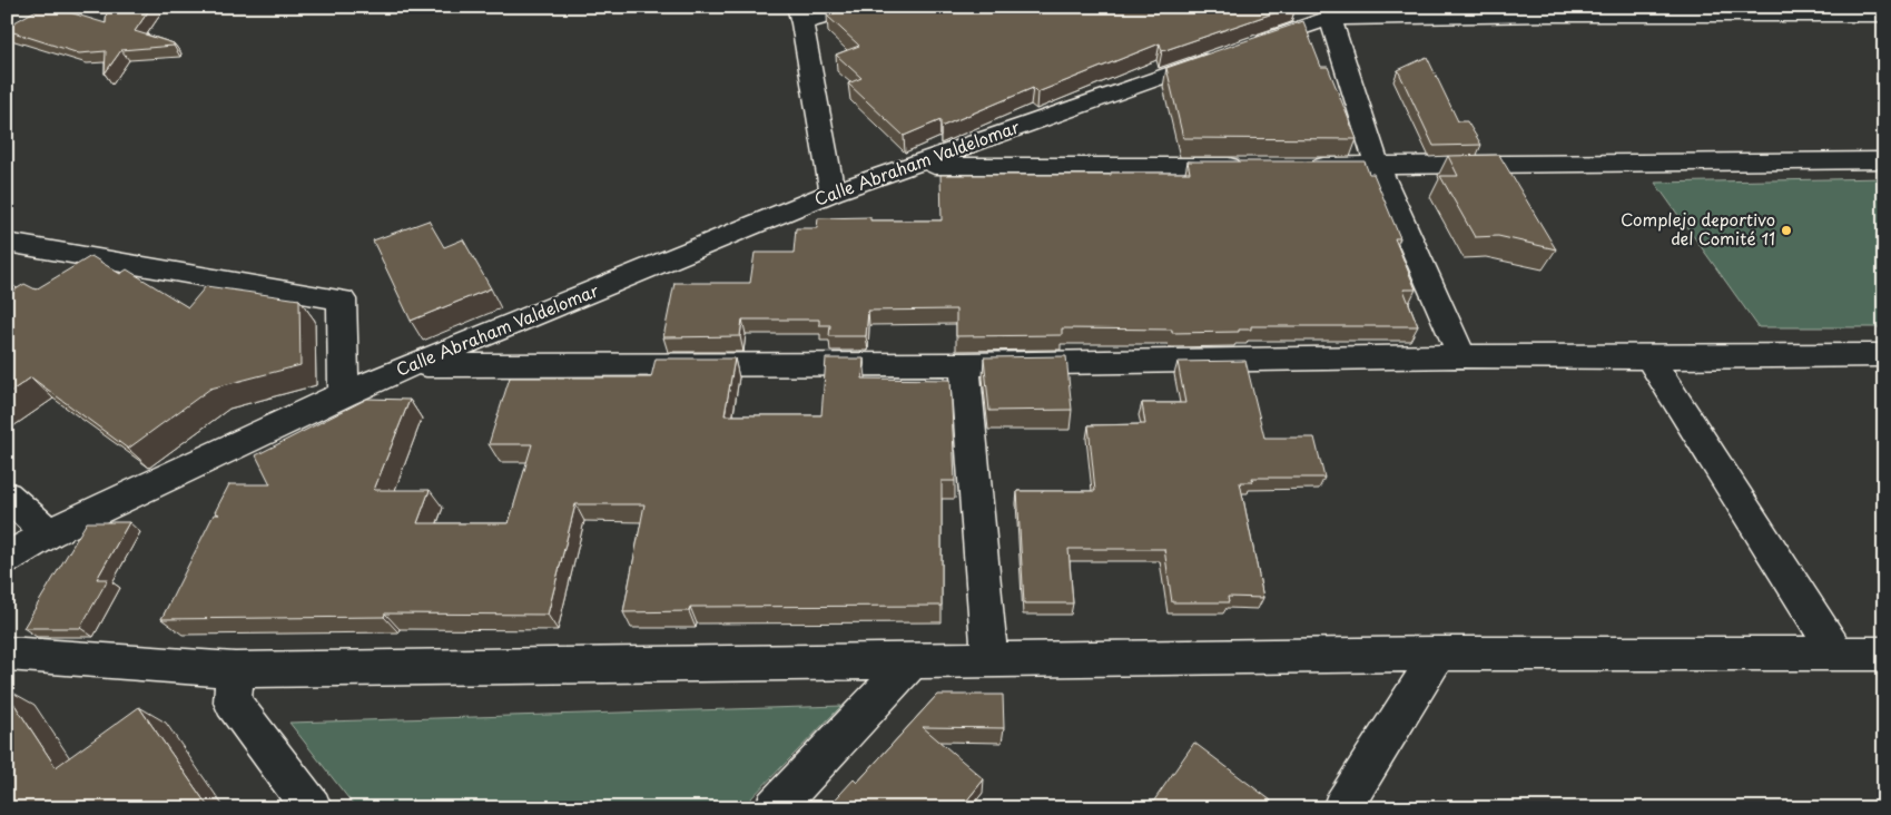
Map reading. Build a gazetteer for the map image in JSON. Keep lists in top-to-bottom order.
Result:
{
  "streets": {
    "street": ["Calle Abraham Valdelomar"]
  },
  "places": ["Complejo deportivo del Comité 11"]
}
